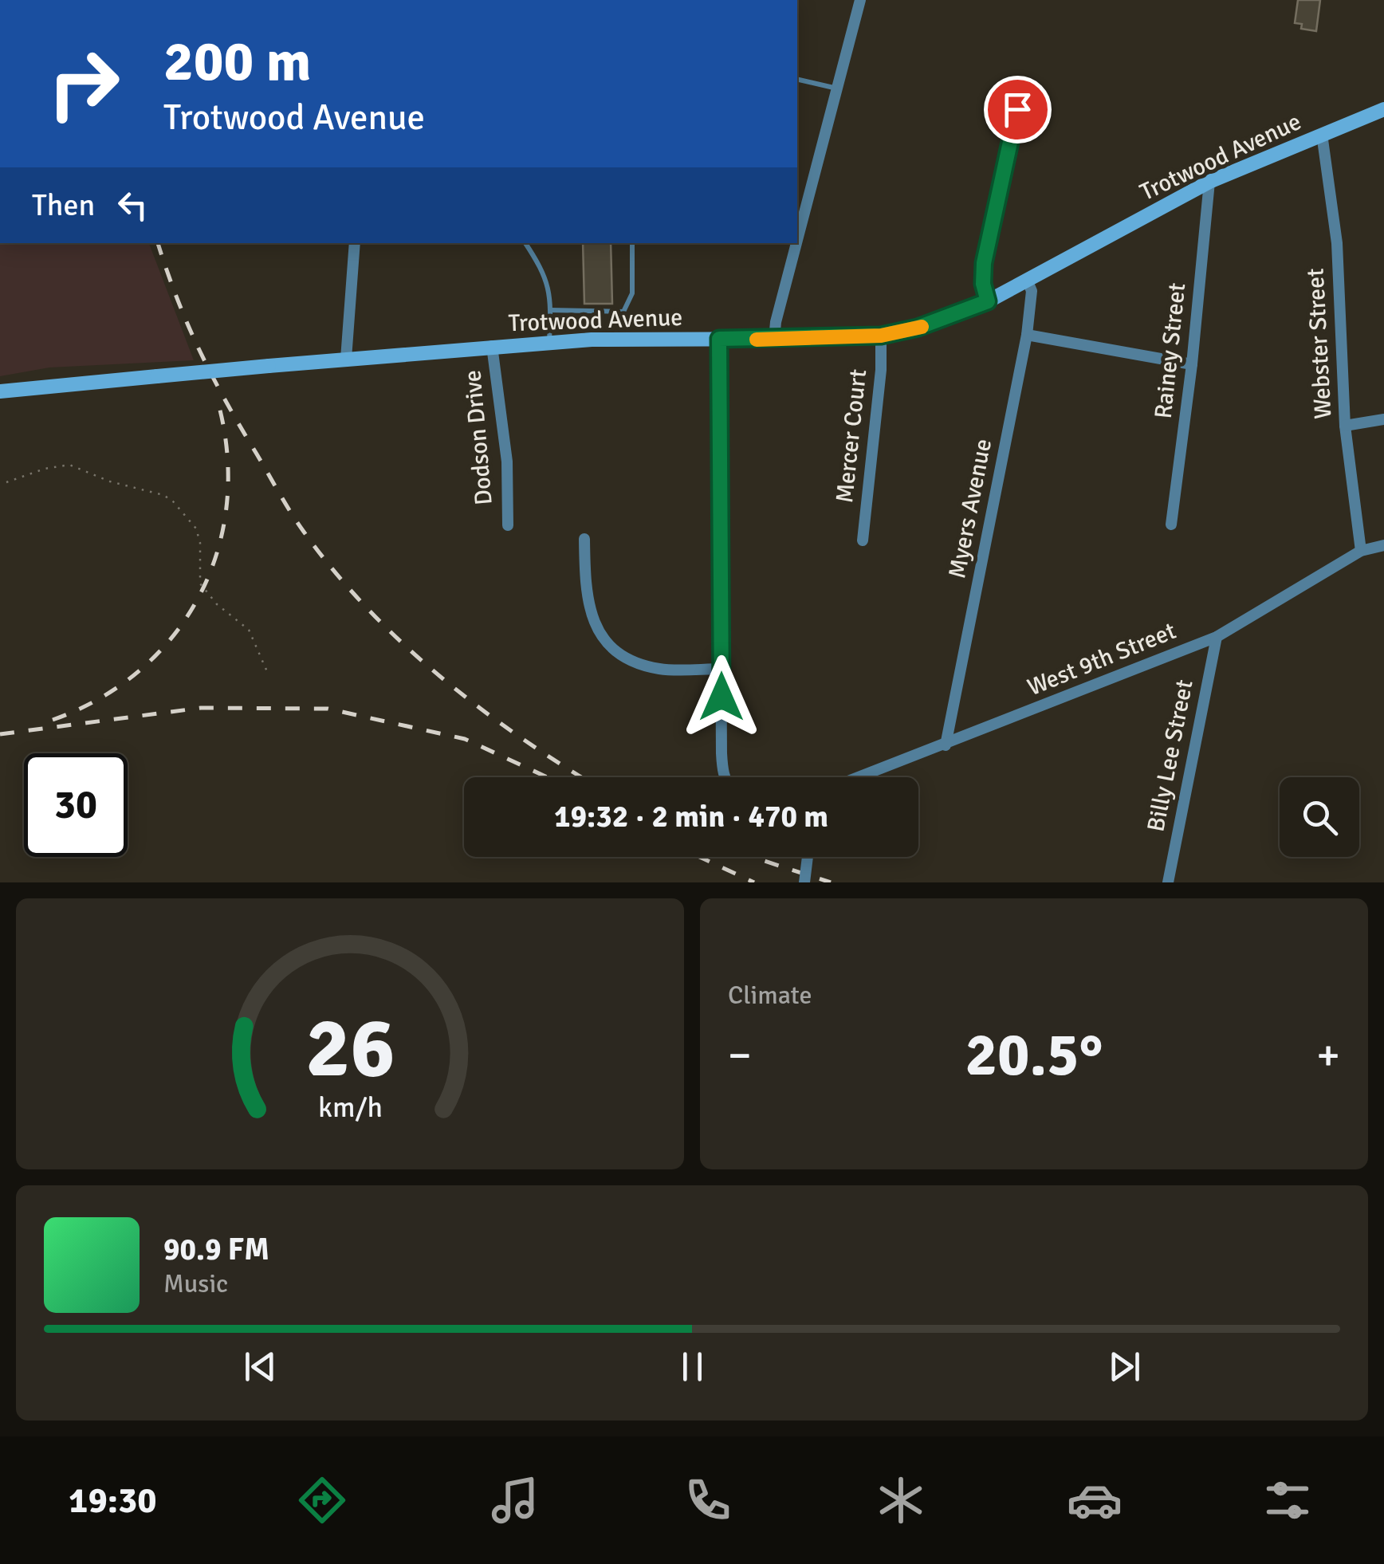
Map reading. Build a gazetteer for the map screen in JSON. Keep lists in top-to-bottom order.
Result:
{
  "streets": {
    "main road": ["Trotwood Avenue"],
    "street": [
      "Webster Street",
      "Rainey Street",
      "Mercer Court",
      "Dodson Drive",
      "Myers Avenue",
      "West 9th Street",
      "Billy Lee Street"
    ]
  },
  "crossings": [
    ["Trotwood Avenue", "Webster Street"],
    ["Trotwood Avenue", "Rainey Street"],
    ["Trotwood Avenue", "Mercer Court"],
    ["Trotwood Avenue", "Dodson Drive"],
    ["Trotwood Avenue", "Myers Avenue"],
    ["Webster Street", "West 9th Street"],
    ["Myers Avenue", "West 9th Street"],
    ["West 9th Street", "Billy Lee Street"]
  ],
  "page": {
    "turn": ["200 m", "Trotwood Avenue"],
    "then": "Then",
    "limit": "30",
    "trip": "19:32 · 2 min · 470 m",
    "tile": "Climate",
    "heat": ["−", "20.5°", "+"],
    "song": ["90.9 FM", "Music"],
    "tabs": "19:30",
    "gauge": ["26", "km/h"]
  }
}
